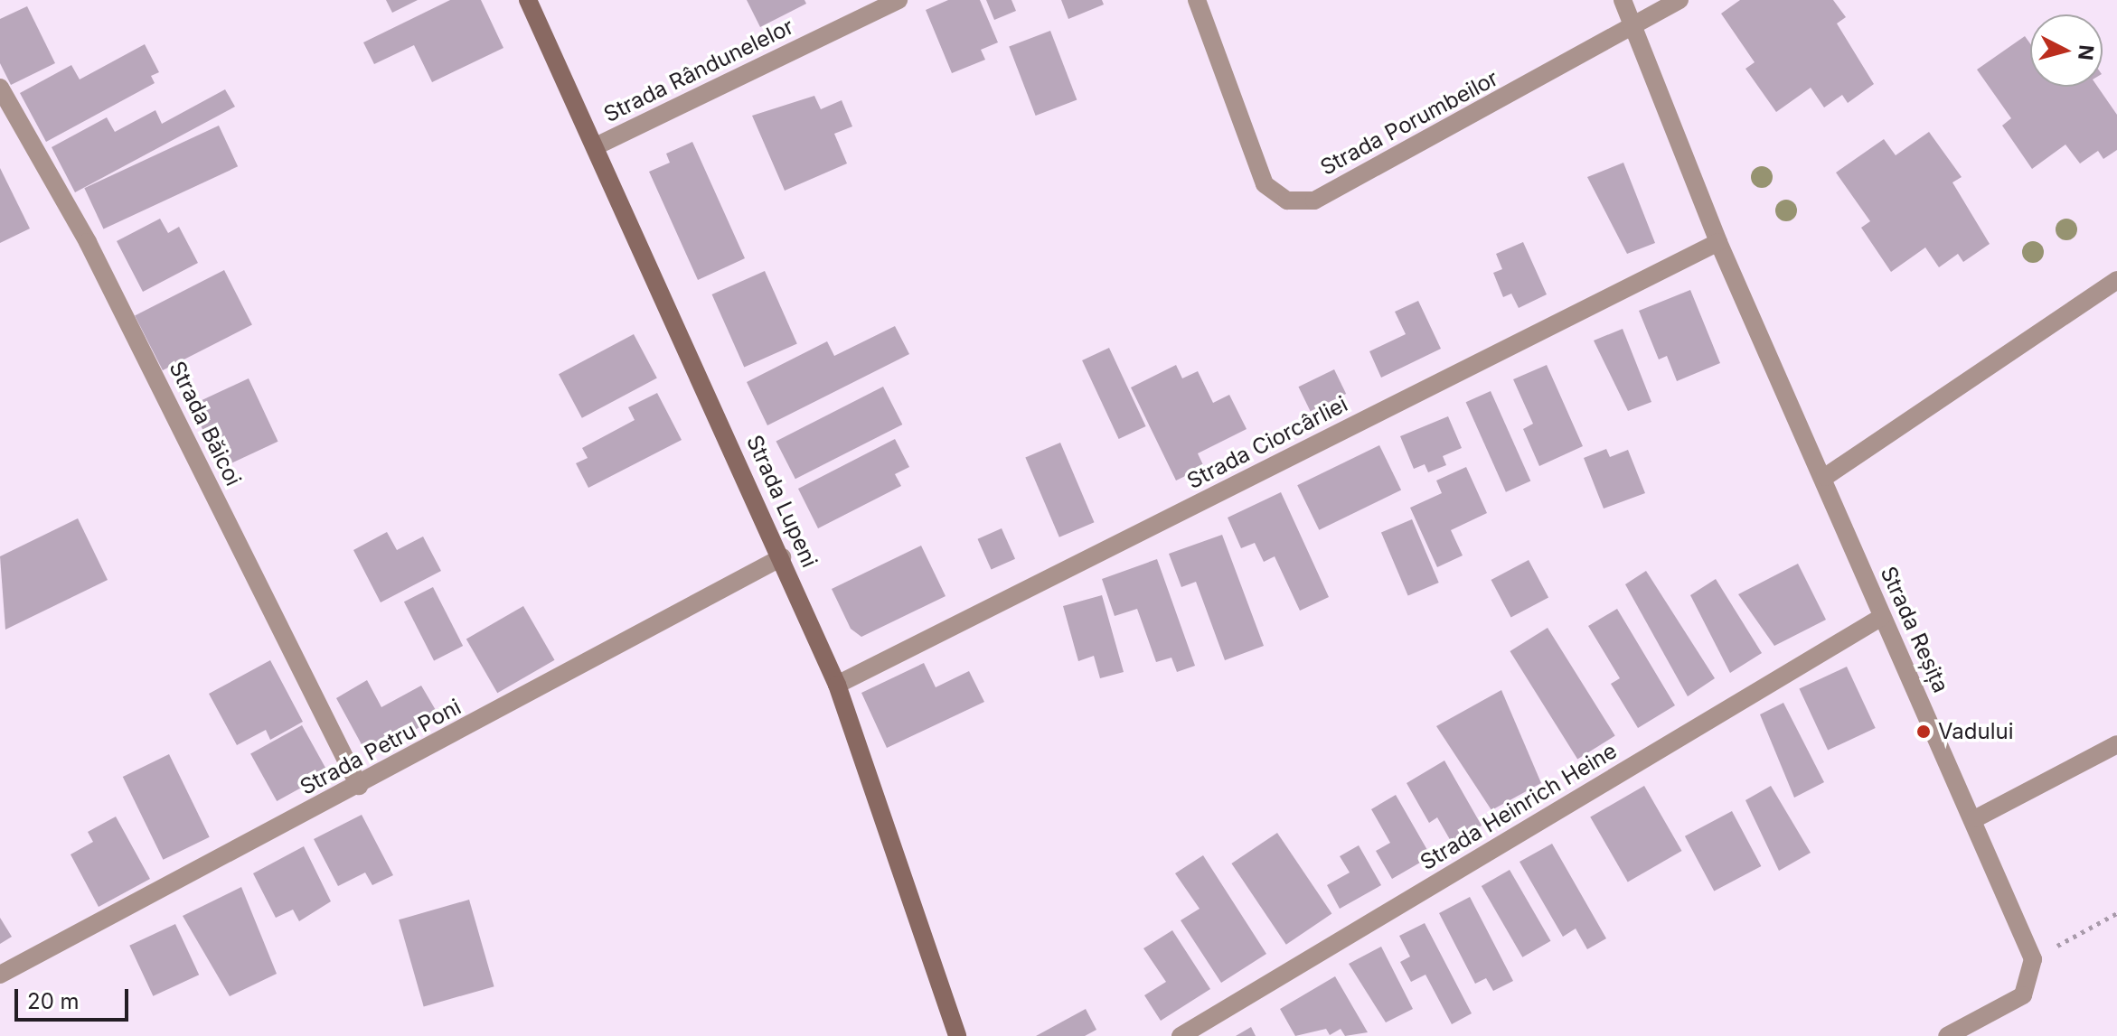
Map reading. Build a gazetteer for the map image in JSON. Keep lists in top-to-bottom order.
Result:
{
  "streets": {
    "street": [
      "Strada Rândunelelor",
      "Strada Porumbeilor",
      "Strada Băicoi",
      "Strada Ciorcârliei",
      "Strada Lupeni",
      "Strada Reșița",
      "Strada Petru Poni",
      "Strada Heinrich Heine"
    ]
  },
  "crossings": [
    ["Strada Rândunelelor", "Strada Lupeni"],
    ["Strada Porumbeilor", "Strada Reșița"],
    ["Strada Băicoi", "Strada Petru Poni"],
    ["Strada Ciorcârliei", "Strada Lupeni"],
    ["Strada Ciorcârliei", "Strada Reșița"],
    ["Strada Lupeni", "Strada Petru Poni"],
    ["Strada Reșița", "Strada Heinrich Heine"]
  ],
  "places": ["Vadului"],
  "scale_bar": "20 m",
  "north": "right"
}
